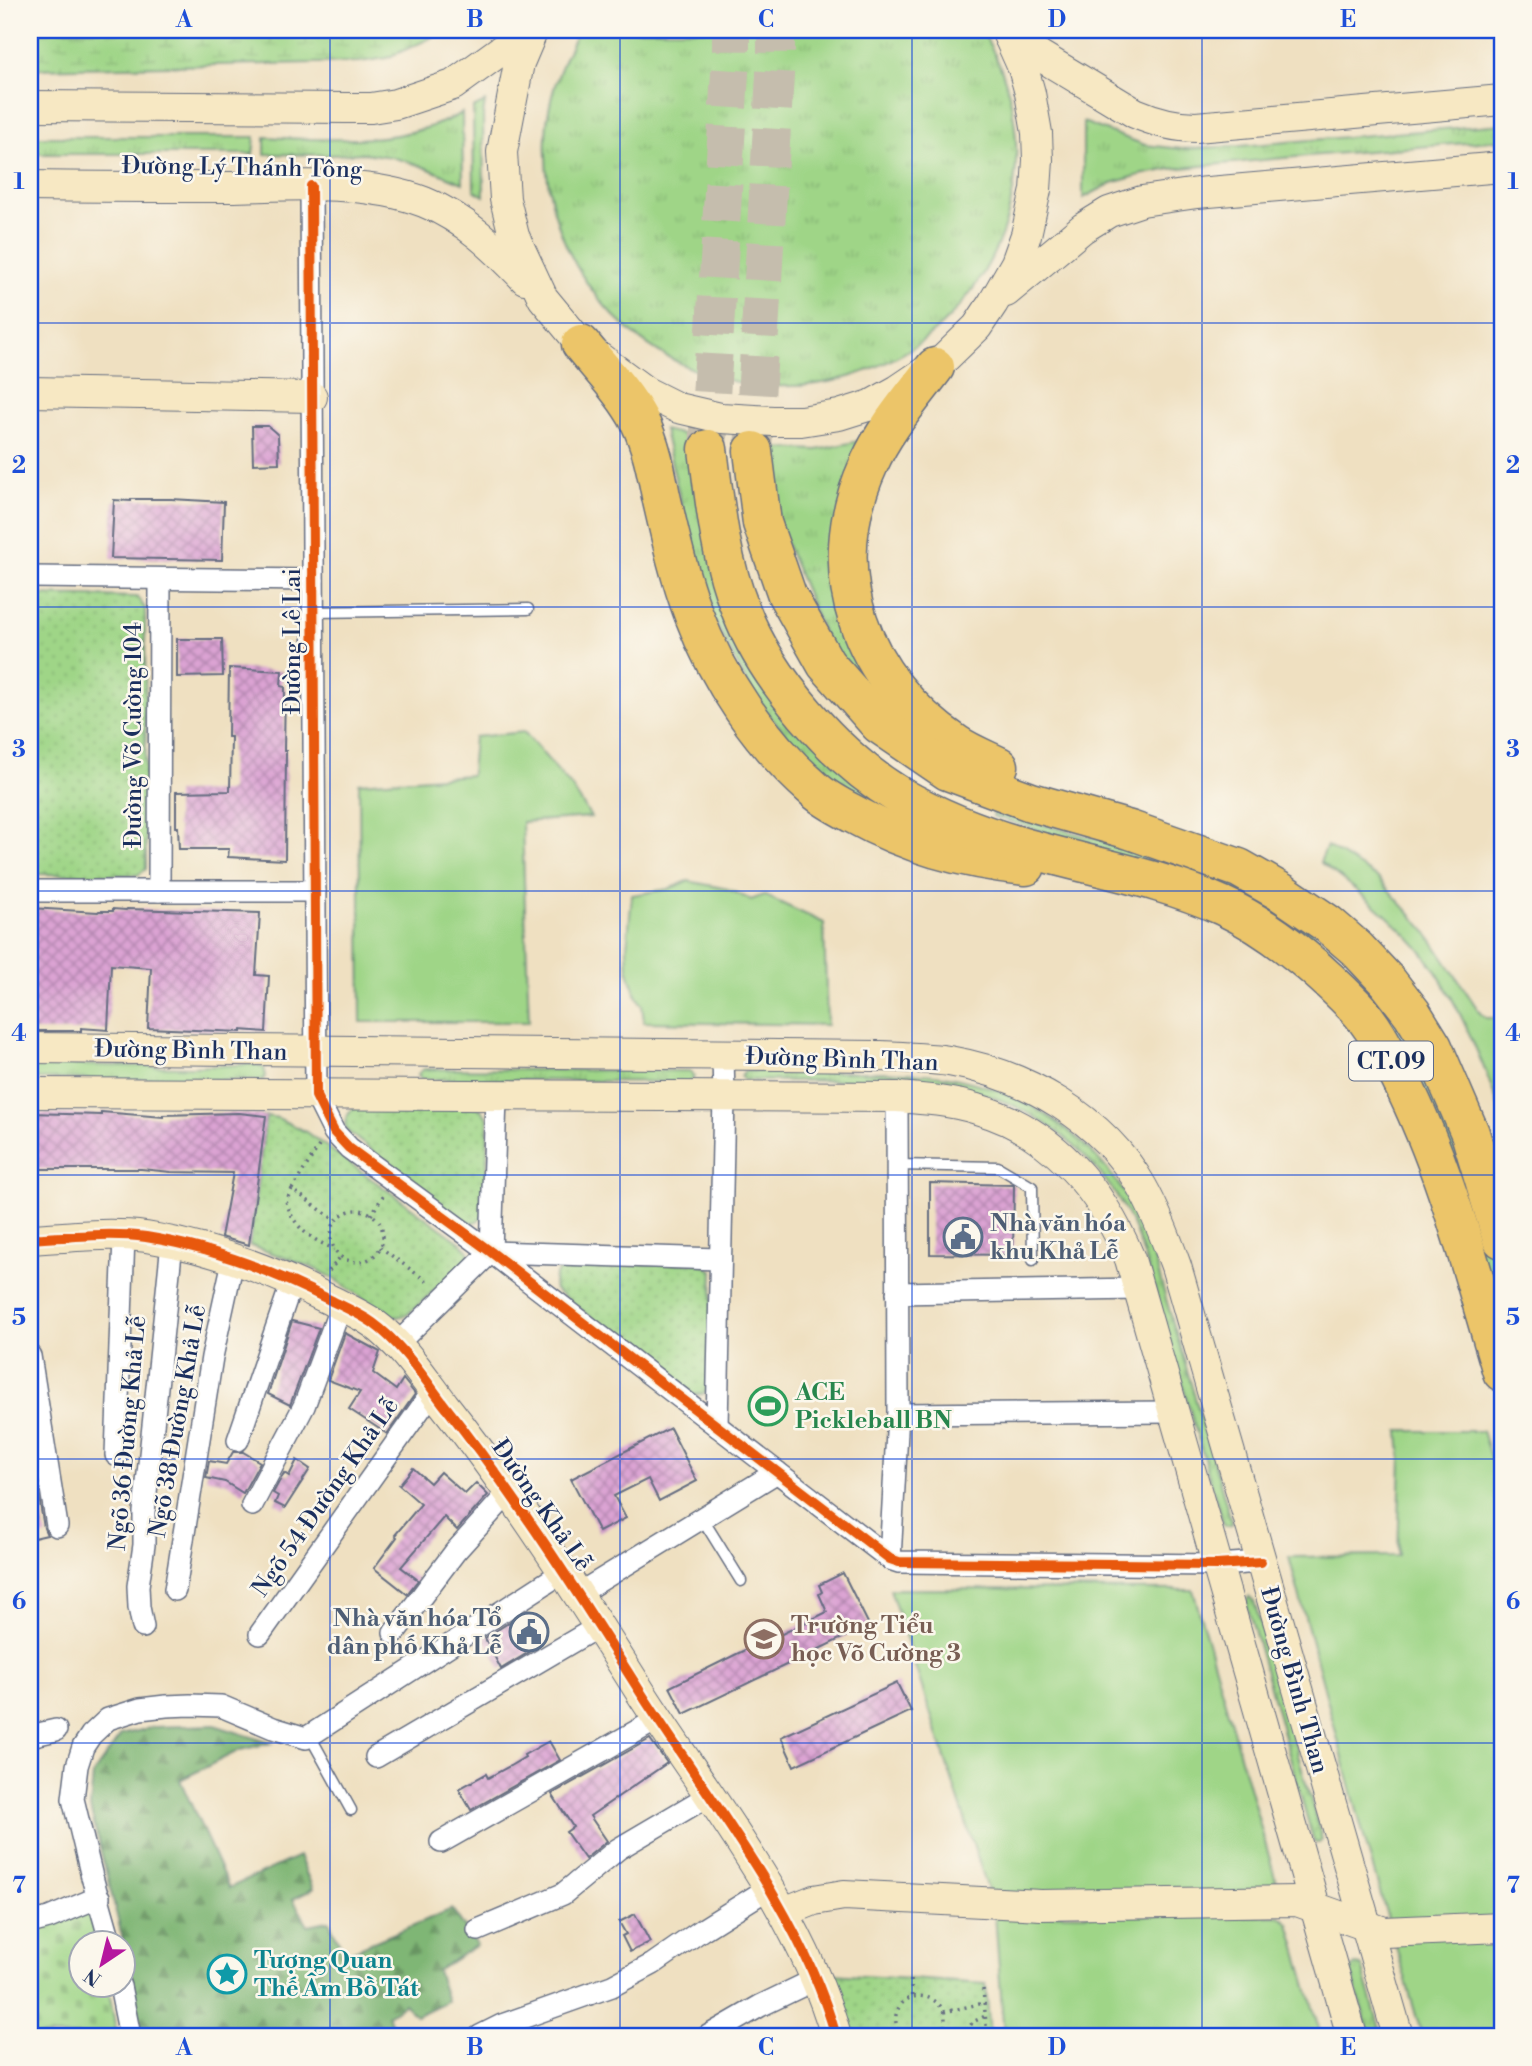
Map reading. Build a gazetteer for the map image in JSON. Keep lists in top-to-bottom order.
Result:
{
  "streets": {
    "highway": ["CT.09"],
    "main road": ["Đường Lý Thánh Tông", "Đường Bình Than", "Đường Khả Lễ"],
    "street": [
      "Đường Lê Lai",
      "Đường Võ Cường 104",
      "Ngõ 38 Đường Khả Lễ",
      "Ngõ 36 Đường Khả Lễ",
      "Ngõ 54 Đường Khả Lễ"
    ]
  },
  "crossings": [
    ["Đường Lý Thánh Tông", "Đường Lê Lai"],
    ["Đường Lê Lai", "Đường Bình Than"],
    ["Ngõ 38 Đường Khả Lễ", "Đường Khả Lễ"],
    ["Ngõ 36 Đường Khả Lễ", "Đường Khả Lễ"],
    ["Ngõ 54 Đường Khả Lễ", "Đường Khả Lễ"]
  ],
  "places": {
    "public building": ["Nhà văn hóa khu Khả Lễ", "Nhà văn hóa Tổ dân phố Khả Lễ"],
    "sports": ["ACE Pickleball BN"],
    "school or university": ["Trường Tiểu học Võ Cường 3"],
    "place": ["Tượng Quan Thế Âm Bồ Tát"]
  },
  "north": "bottom left",
  "grid": {
    "columns": [
      "A",
      "B",
      "C",
      "D",
      "E"
    ],
    "rows": [
      "1",
      "2",
      "3",
      "4",
      "5",
      "6",
      "7"
    ]
  }
}
